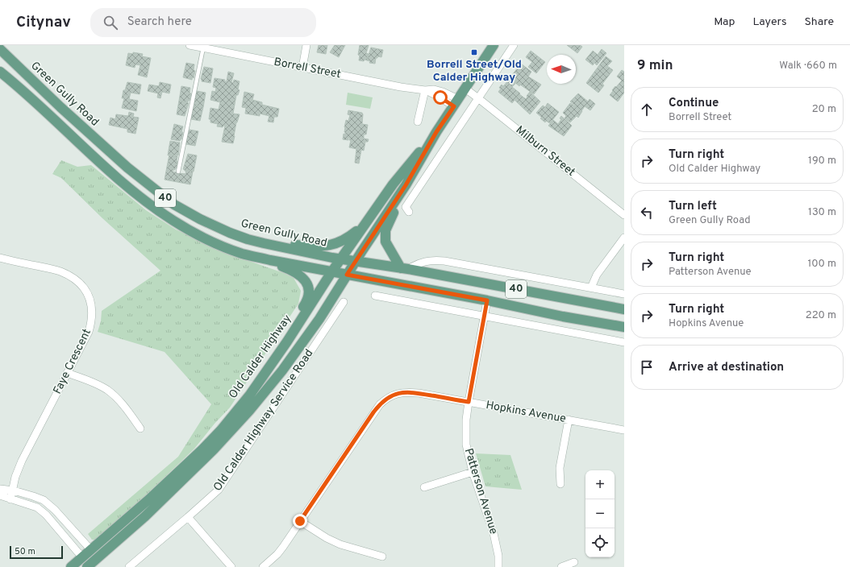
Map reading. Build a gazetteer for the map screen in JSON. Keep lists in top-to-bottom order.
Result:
{
  "streets": {
    "main road": ["Green Gully Road", "40", "Old Calder Highway"],
    "street": [
      "Borrell Street",
      "Milburn Street",
      "Faye Crescent",
      "Hopkins Avenue",
      "Old Calder Highway Service Road",
      "Patterson Avenue"
    ]
  },
  "crossings": [
    ["Borrell Street", "Old Calder Highway"],
    ["Green Gully Road", "Old Calder Highway"],
    ["Milburn Street", "Old Calder Highway"],
    ["40", "Old Calder Highway"],
    ["40", "Patterson Avenue"],
    ["Hopkins Avenue", "Patterson Avenue"]
  ],
  "places": {
    "transit": ["Borrell Street/Old Calder Highway"]
  },
  "scale_bar": "50 m",
  "north": "left",
  "page": {
    "header": "Citynav",
    "search": "Search here",
    "nav": ["Map", "Layers", "Share"],
    "heading": ["9 min", "Walk · 660 m"],
    "list": [
      ["Continue", "Borrell Street", "20 m"],
      ["Turn right", "Old Calder Highway", "190 m"],
      ["Turn left", "Green Gully Road", "130 m"],
      ["Turn right", "Patterson Avenue", "100 m"],
      ["Turn right", "Hopkins Avenue", "220 m"],
      "Arrive at destination"
    ],
    "map_buttons": ["+", "−"],
    "scale": "50 m"
  }
}
